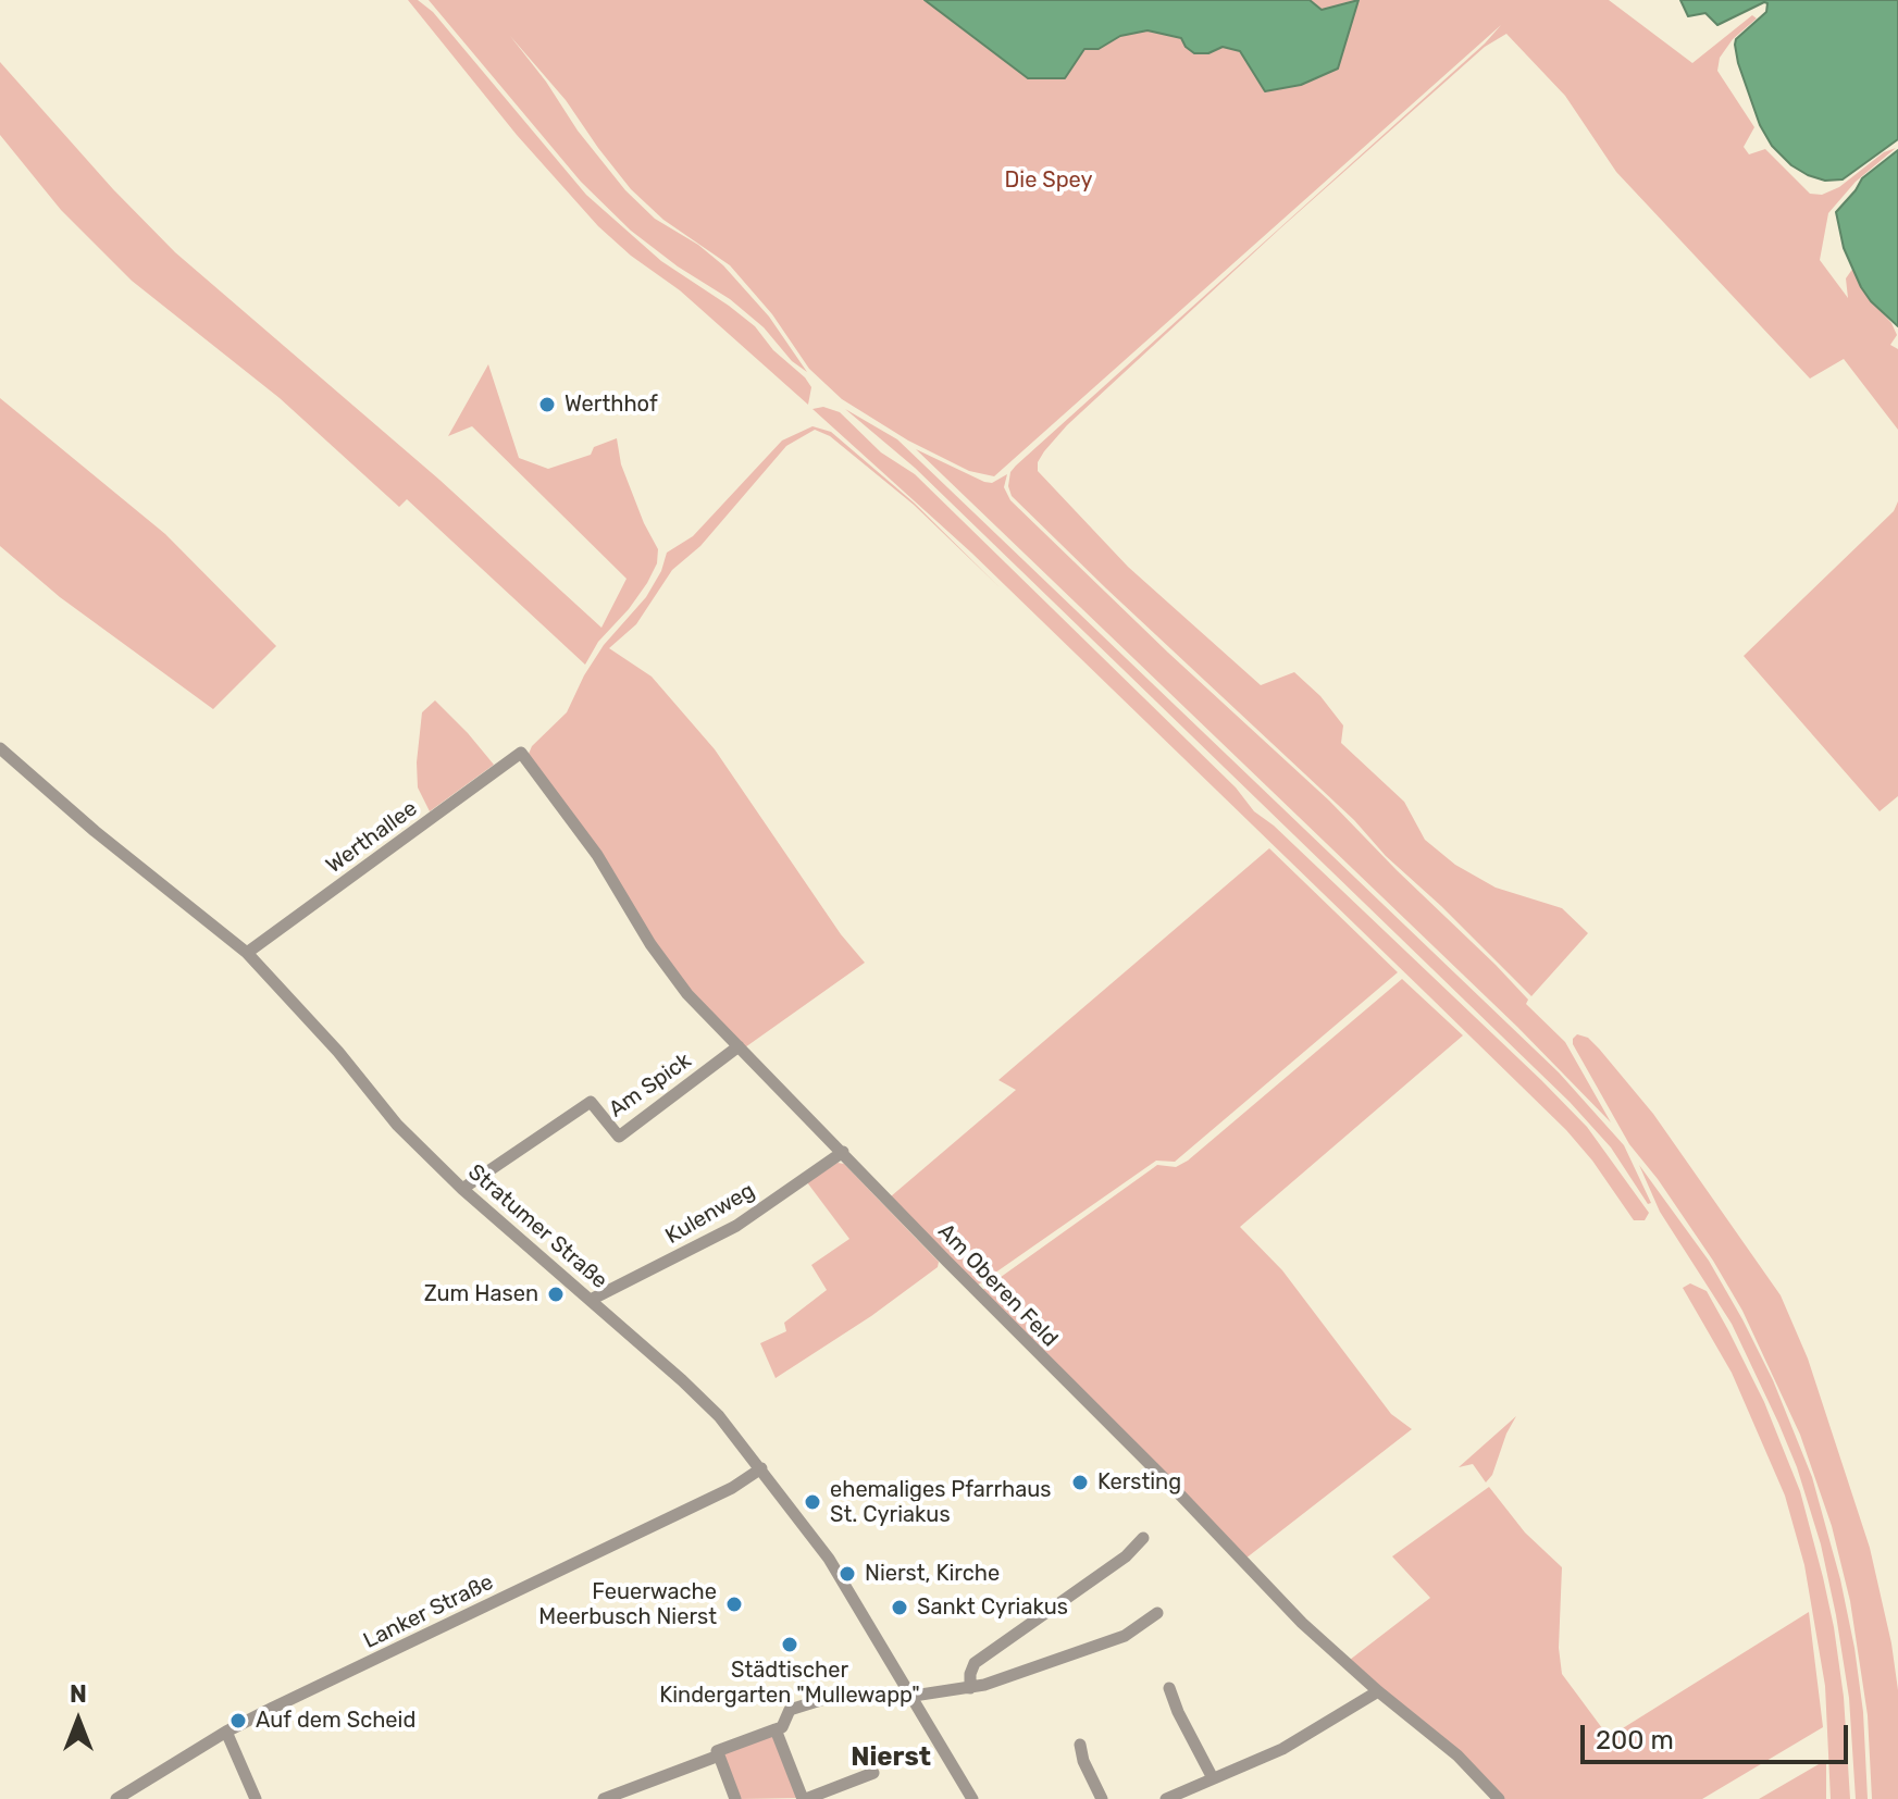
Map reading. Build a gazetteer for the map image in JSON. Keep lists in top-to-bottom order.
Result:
{
  "streets": {
    "street": [
      "Werthallee",
      "Am Spick",
      "Kulenweg",
      "Stratumer Straße",
      "Am Oberen Feld",
      "Lanker Straße"
    ]
  },
  "crossings": [
    ["Werthallee", "Stratumer Straße"],
    ["Werthallee", "Am Oberen Feld"],
    ["Am Spick", "Stratumer Straße"],
    ["Am Spick", "Am Oberen Feld"],
    ["Kulenweg", "Stratumer Straße"],
    ["Kulenweg", "Am Oberen Feld"],
    ["Stratumer Straße", "Lanker Straße"]
  ],
  "districts": ["Nierst"],
  "parks": ["Die Spey"],
  "places": [
    "Werthhof",
    "Zum Hasen",
    "Kersting",
    "ehemaliges Pfarrhaus St. Cyriakus",
    "Nierst, Kirche",
    "Feuerwache Meerbusch Nierst",
    "Sankt Cyriakus",
    "Städtischer Kindergarten \"Mullewapp\"",
    "Auf dem Scheid"
  ],
  "scale_bar": "200 m",
  "north": "top"
}
